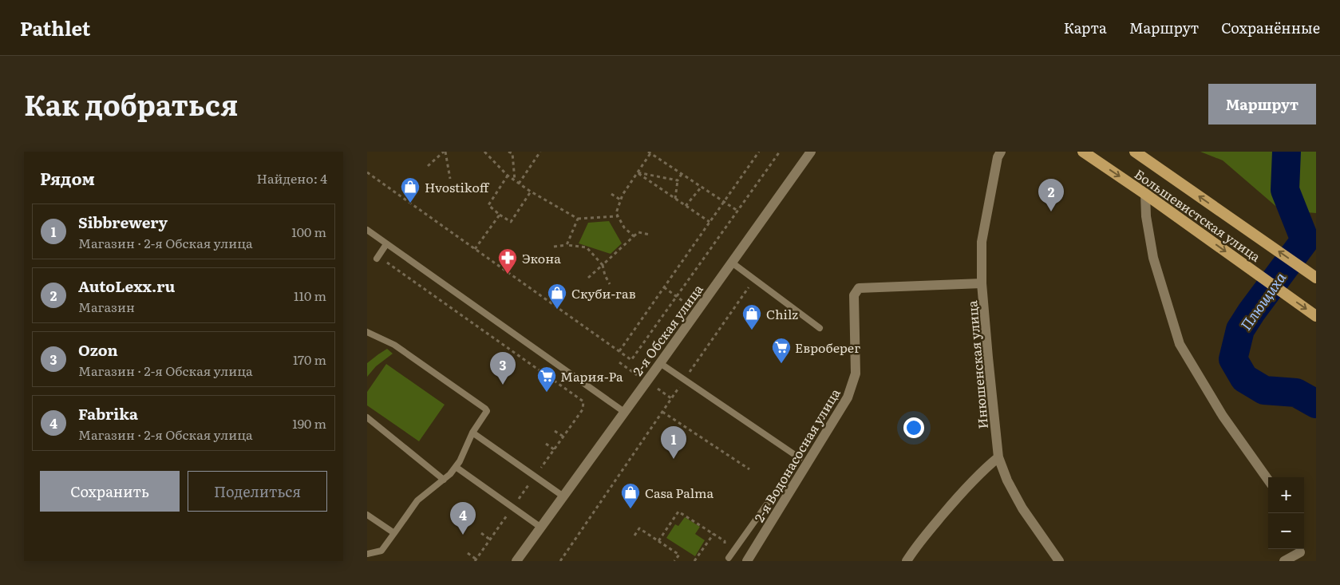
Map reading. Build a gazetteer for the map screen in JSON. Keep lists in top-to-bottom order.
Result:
{
  "streets": {
    "highway": ["Большевистская улица"],
    "street": ["2-я Обская улица", "Инюшенская улица", "2-я Водонасосная улица"]
  },
  "crossings": [
    ["Инюшенская улица", "2-я Водонасосная улица"]
  ],
  "water": ["Плющиха"],
  "places": {
    "shop": [
      "Hvostikoff",
      "Скуби-гав",
      "Chilz",
      "Casa Palma"
    ],
    "pharmacy": ["Экона"],
    "supermarket": ["Евроберег", "Мария-Ра"]
  },
  "page": {
    "header": "Pathlet",
    "nav": ["Карта", "Маршрут", "Сохранённые"],
    "title": "Как добраться",
    "buttons": [
      "Маршрут",
      ["Сохранить", "Поделиться"]
    ],
    "heading": ["Рядом", "Найдено: 4"],
    "pins": [
      "2",
      "3",
      "1",
      "4"
    ],
    "list": [
      {
        "mark": "1",
        "name": "Sibbrewery",
        "note": "Магазин · 2-я Обская улица",
        "value": "100 m"
      },
      {
        "mark": "2",
        "name": "AutoLexx.ru",
        "note": "Магазин",
        "value": "110 m"
      },
      {
        "mark": "3",
        "name": "Ozon",
        "note": "Магазин · 2-я Обская улица",
        "value": "170 m"
      },
      {
        "mark": "4",
        "name": "Fabrika",
        "note": "Магазин · 2-я Обская улица",
        "value": "190 m"
      }
    ],
    "map_buttons": ["+", "−"]
  }
}
